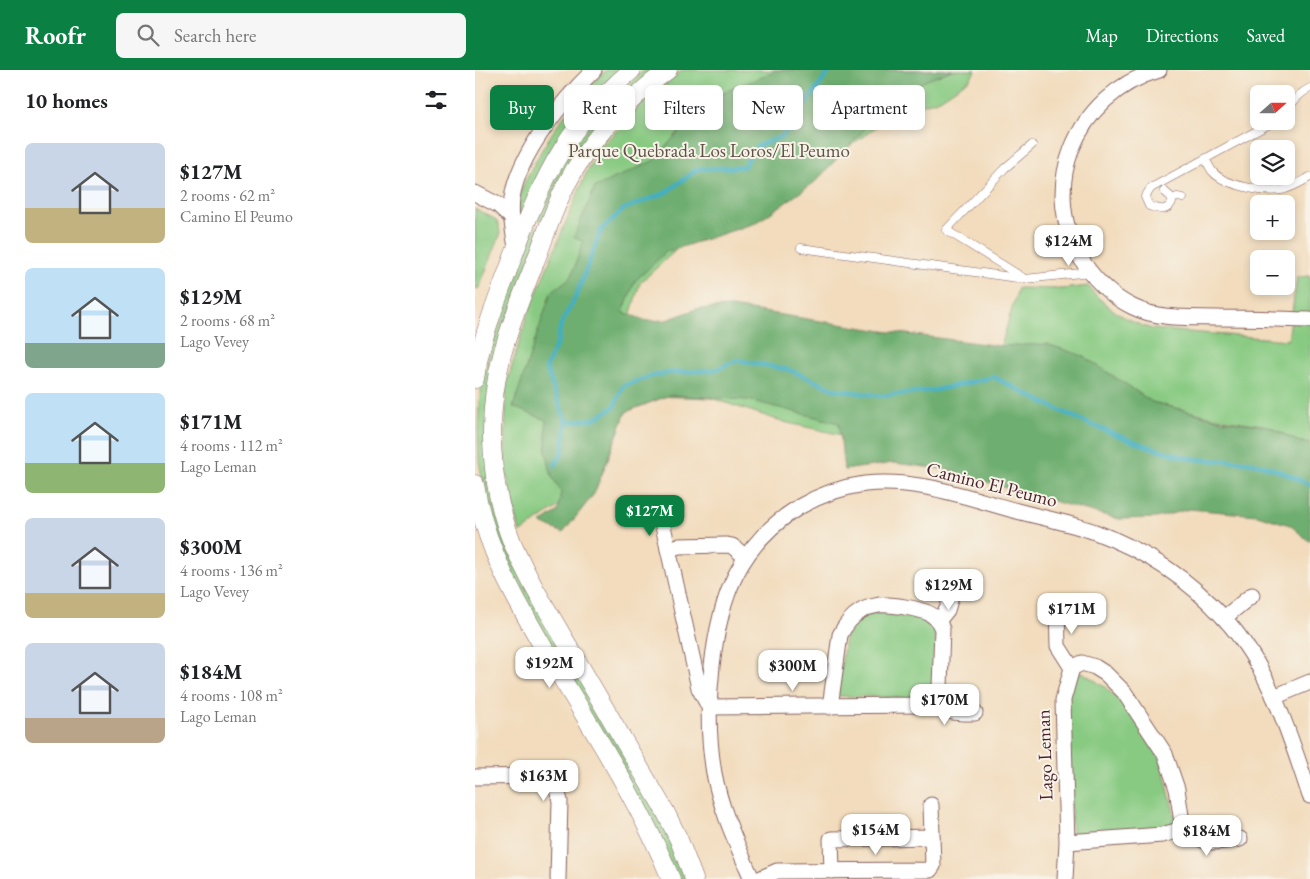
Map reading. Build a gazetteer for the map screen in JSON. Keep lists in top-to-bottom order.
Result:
{
  "streets": {
    "street": ["Camino El Peumo", "Lago Leman"]
  },
  "parks": ["Parque Quebrada Los Loros/El Peumo"],
  "north": "right",
  "page": {
    "header": "Roofr",
    "search": "Search here",
    "nav": ["Map", "Directions", "Saved"],
    "heading": "10 homes",
    "map_buttons": ["+", "−"],
    "chip": [
      "Buy",
      "Rent",
      "Filters",
      "New",
      "Apartment"
    ],
    "list": [
      {
        "name": "$127M",
        "note": "2 rooms · 62 m² · Camino El Peumo"
      },
      {
        "name": "$129M",
        "note": "2 rooms · 68 m² · Lago Vevey"
      },
      {
        "name": "$171M",
        "note": "4 rooms · 112 m² · Lago Leman"
      },
      {
        "name": "$300M",
        "note": "4 rooms · 136 m² · Lago Vevey"
      },
      {
        "name": "$184M",
        "note": "4 rooms · 108 m² · Lago Leman"
      }
    ],
    "price": [
      "$124M",
      "$127M",
      "$129M",
      "$171M",
      "$192M",
      "$300M",
      "$170M",
      "$163M",
      "$154M",
      "$184M"
    ]
  }
}
